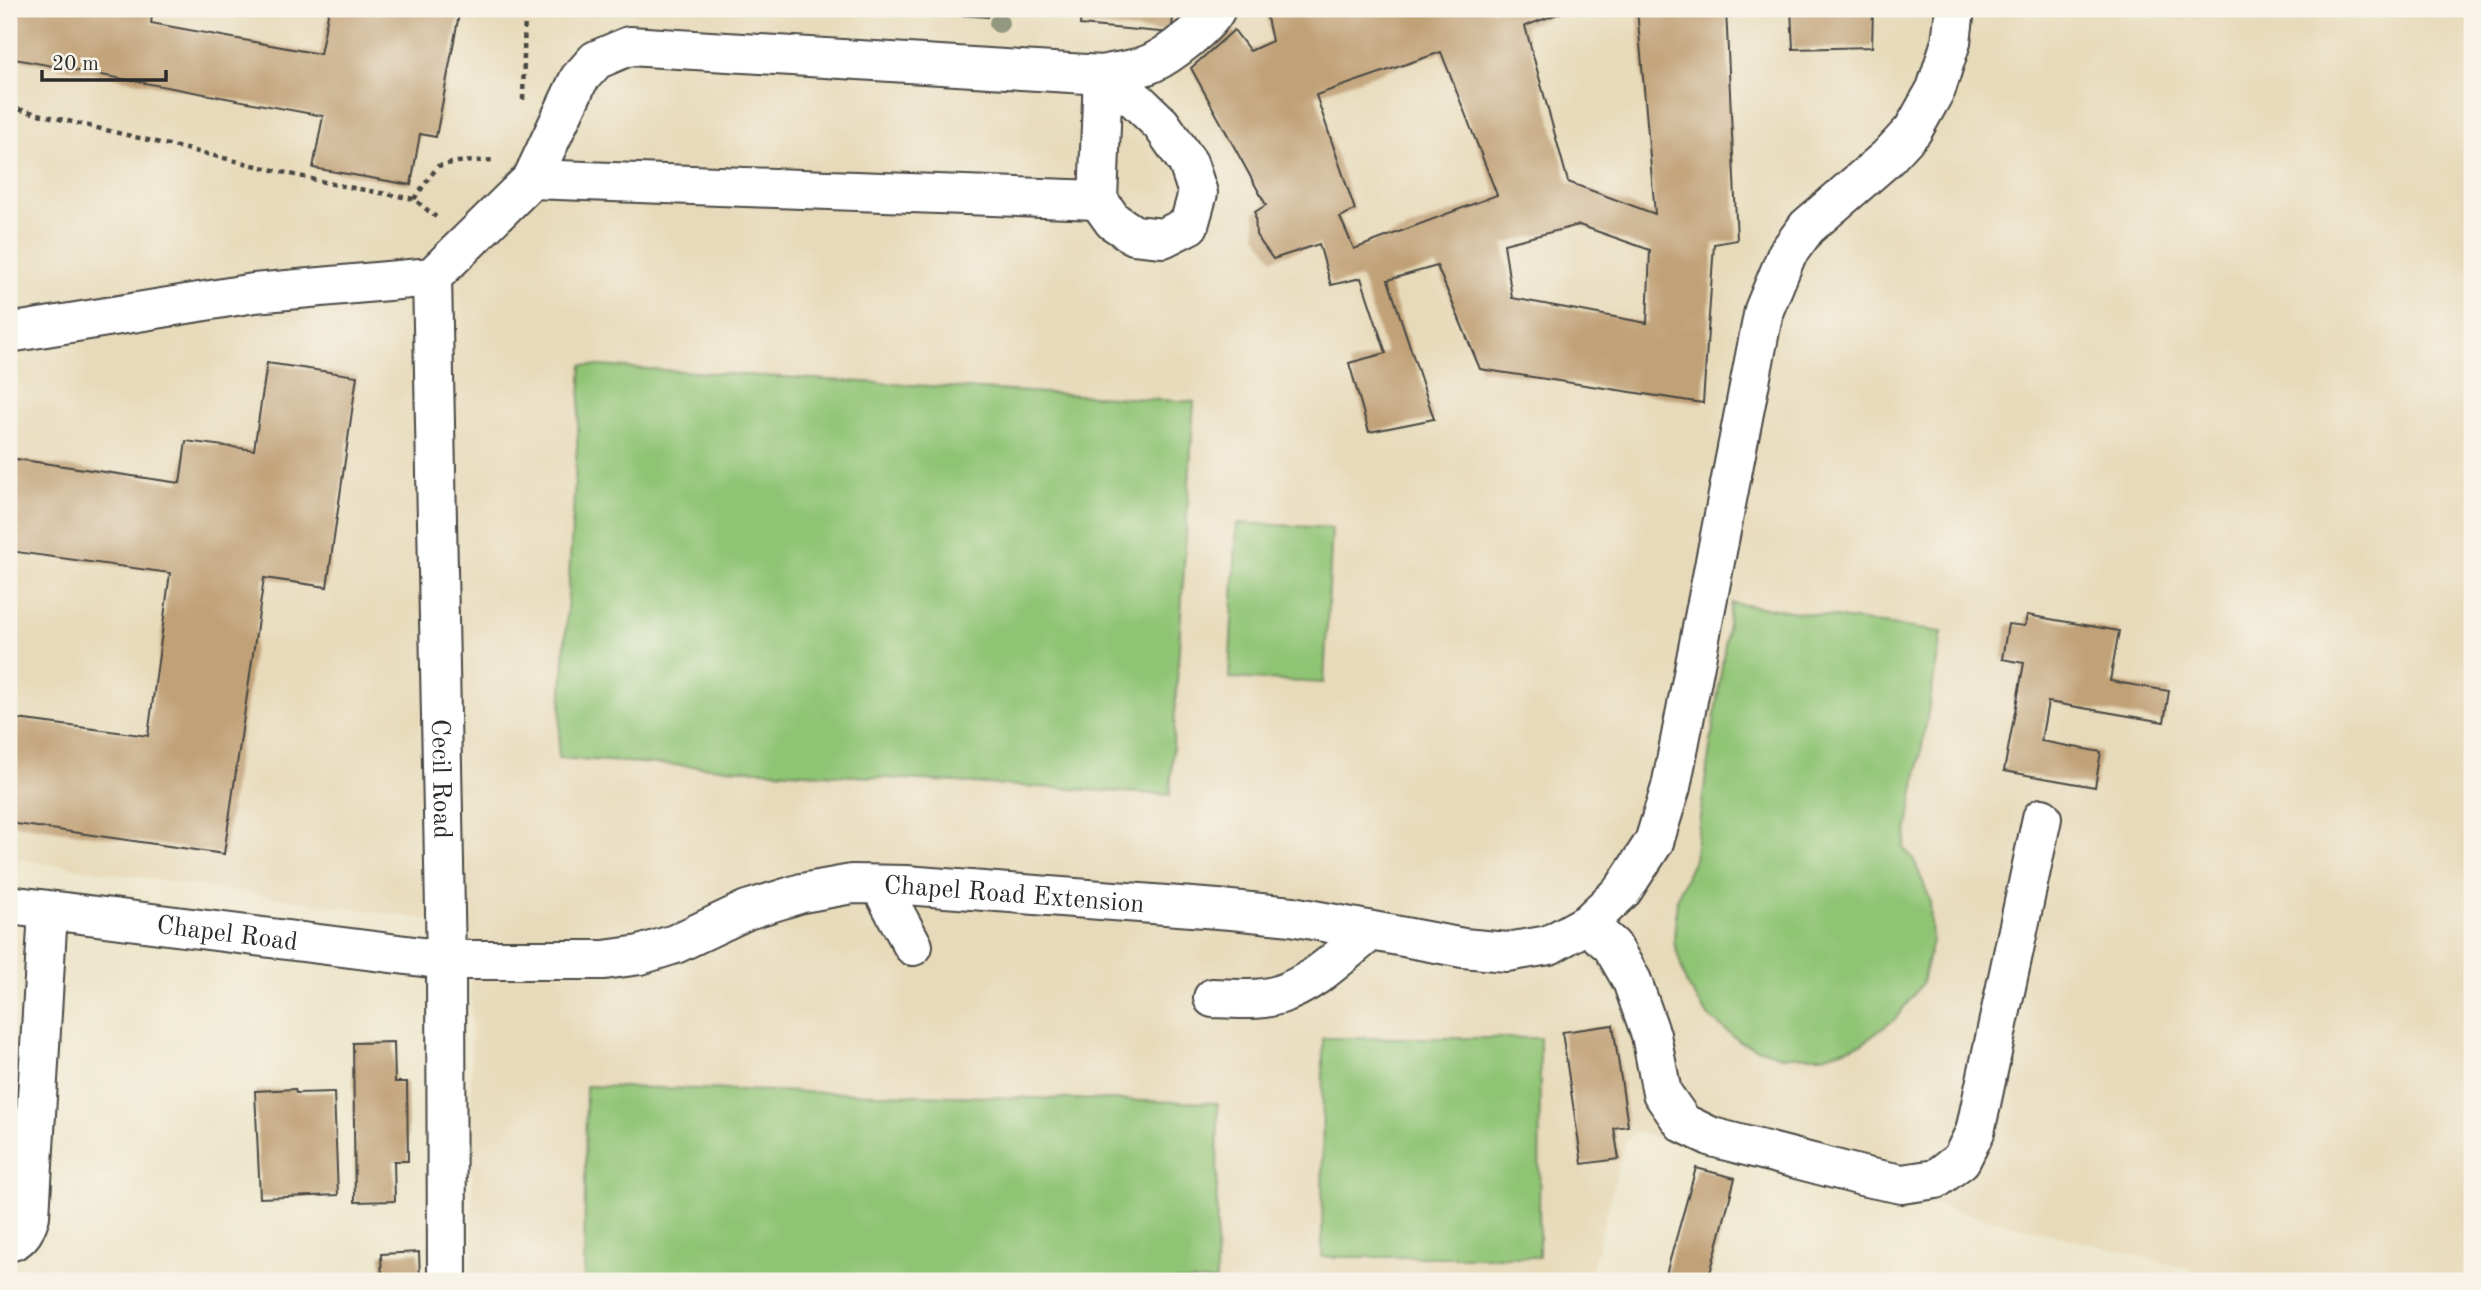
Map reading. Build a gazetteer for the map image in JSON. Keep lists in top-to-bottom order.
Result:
{
  "streets": {
    "street": ["Cecil Road", "Chapel Road Extension", "Chapel Road"]
  },
  "crossings": [
    ["Cecil Road", "Chapel Road Extension"],
    ["Cecil Road", "Chapel Road"],
    ["Chapel Road Extension", "Chapel Road"]
  ],
  "scale_bar": "20 m"
}
